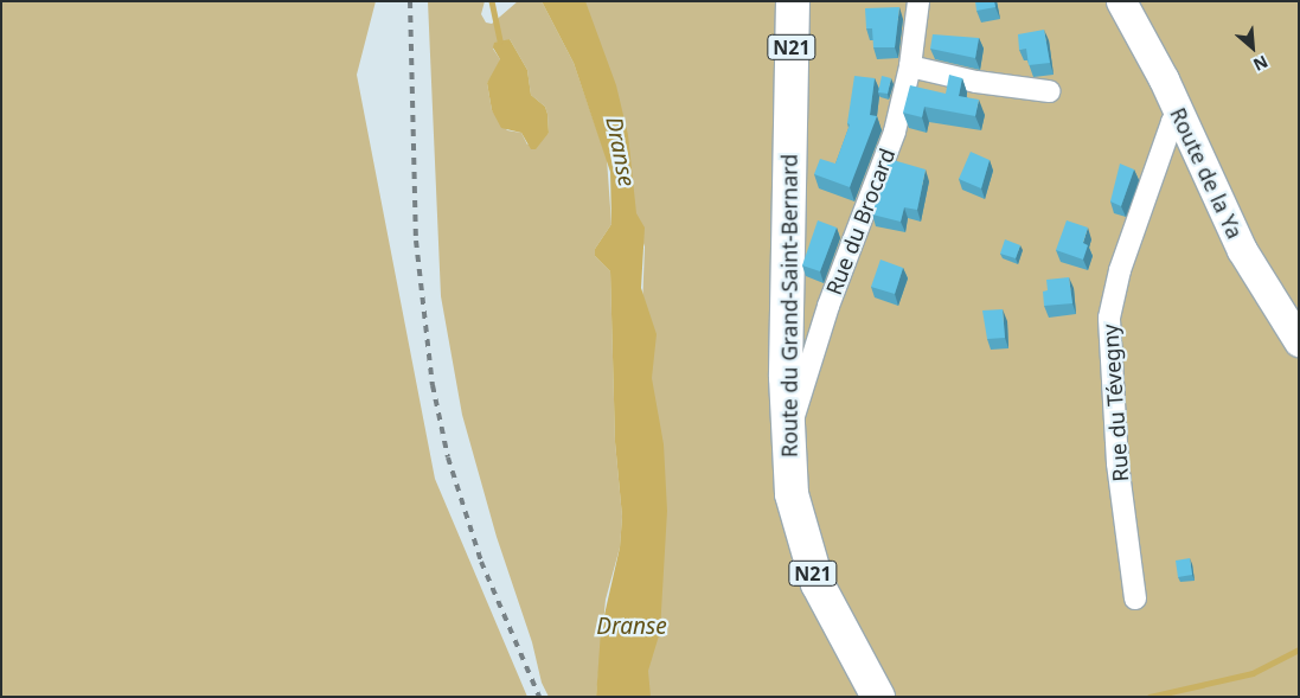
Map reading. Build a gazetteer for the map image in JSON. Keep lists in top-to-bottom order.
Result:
{
  "streets": {
    "main road": ["N21", "Route du Grand-Saint-Bernard"],
    "street": ["Route de la Ya", "Rue du Brocard", "Rue du Tévegny"]
  },
  "crossings": [
    ["Route de la Ya", "Rue du Tévegny"],
    ["Rue du Brocard", "Route du Grand-Saint-Bernard"]
  ],
  "water": ["Dranse"],
  "north": "bottom right"
}
